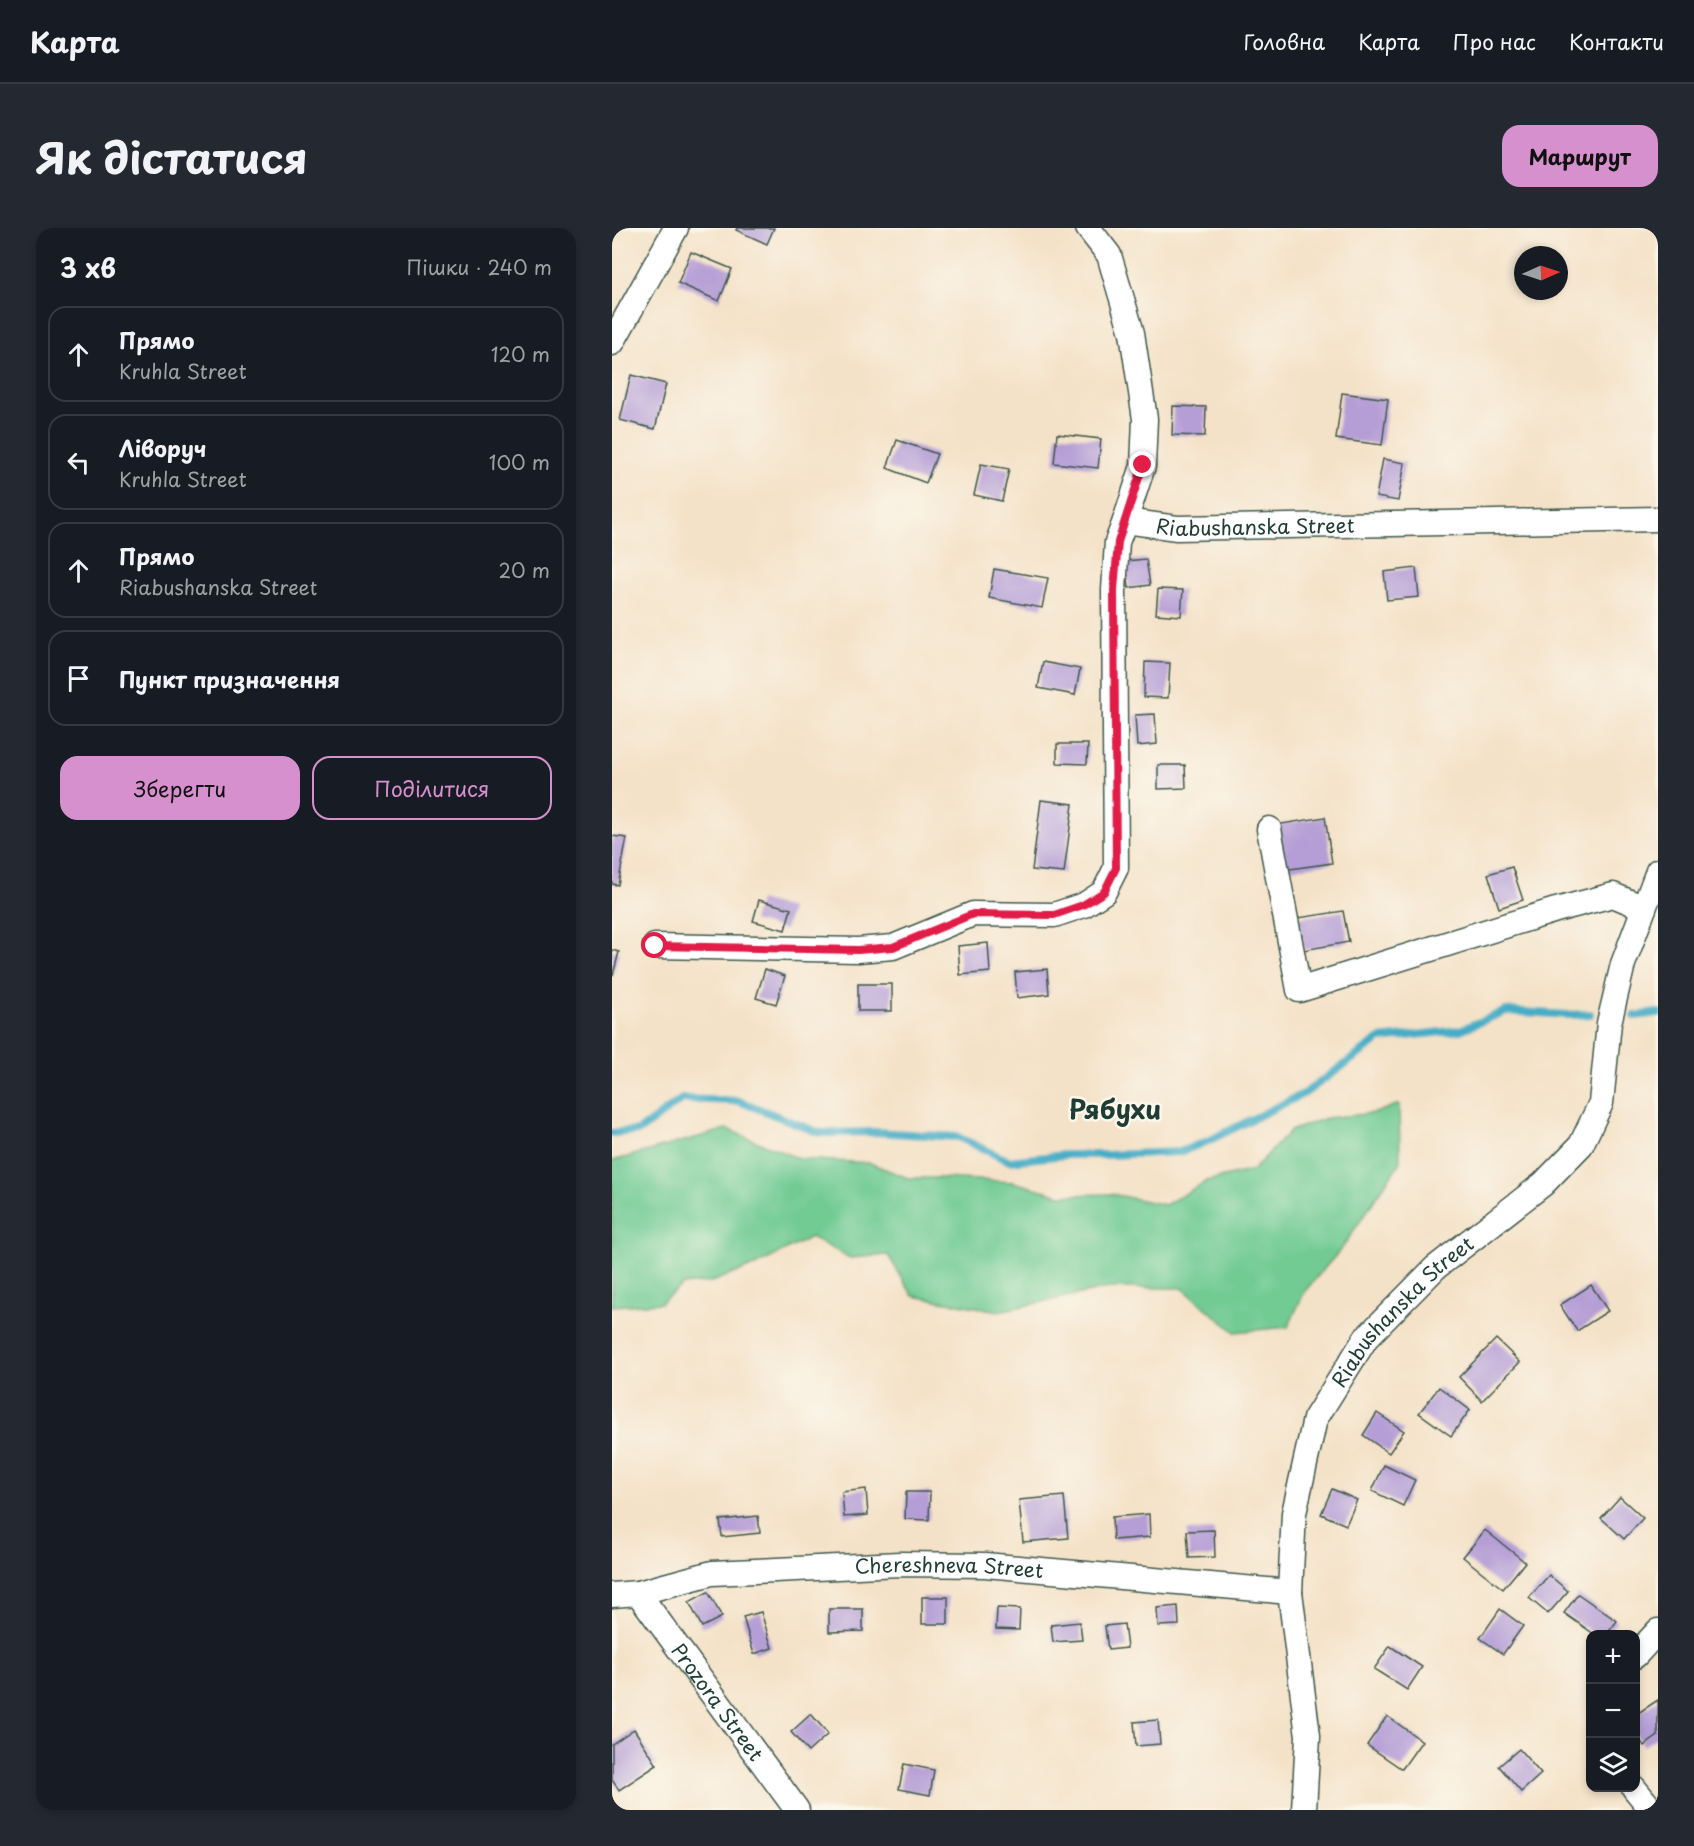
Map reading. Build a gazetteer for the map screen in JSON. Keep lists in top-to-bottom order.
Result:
{
  "streets": {
    "street": ["Riabushanska Street", "Chereshneva Street", "Prozora Street"]
  },
  "crossings": [
    ["Riabushanska Street", "Chereshneva Street"],
    ["Chereshneva Street", "Prozora Street"]
  ],
  "districts": ["Рябухи"],
  "north": "right",
  "page": {
    "header": "Карта",
    "nav": [
      "Головна",
      "Карта",
      "Про нас",
      "Контакти"
    ],
    "title": "Як дістатися",
    "buttons": [
      "Маршрут",
      ["Зберегти", "Поділитися"]
    ],
    "heading": ["3 хв", "Пішки · 240 m"],
    "list": [
      ["Прямо", "Kruhla Street", "120 m"],
      ["Ліворуч", "Kruhla Street", "100 m"],
      ["Прямо", "Riabushanska Street", "20 m"],
      "Пункт призначення"
    ],
    "map_buttons": ["+", "−"]
  }
}
